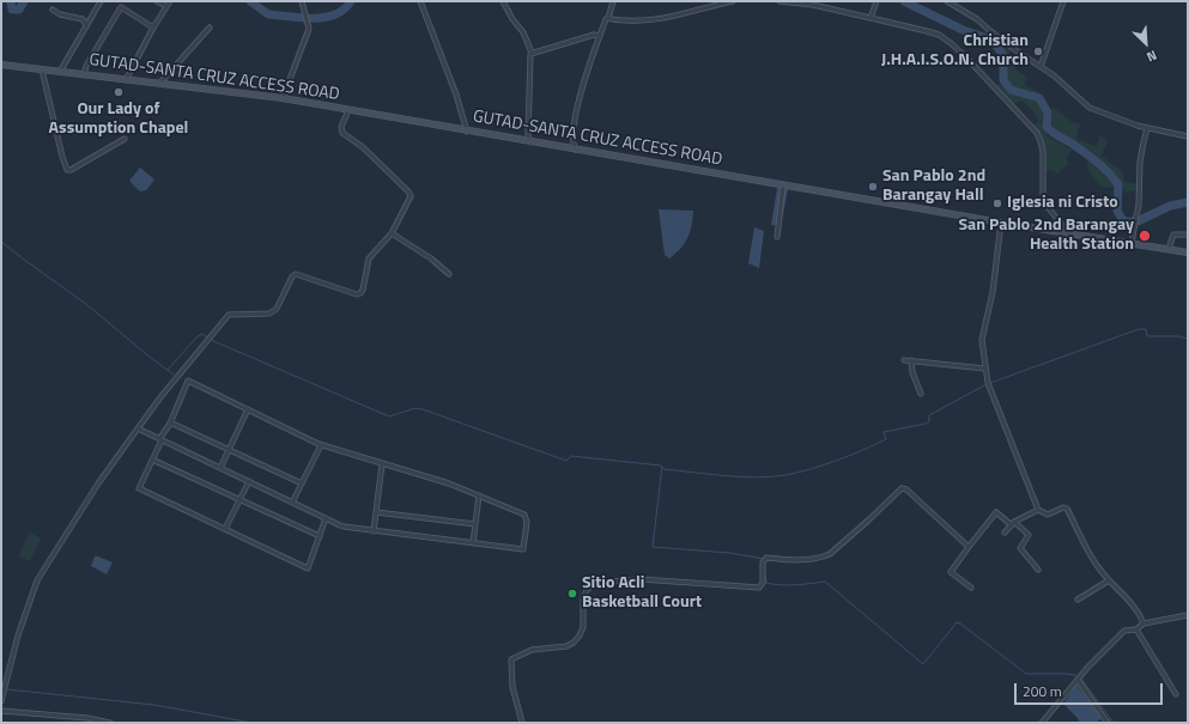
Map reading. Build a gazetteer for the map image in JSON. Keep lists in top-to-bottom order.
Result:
{
  "streets": {
    "main road": ["GUTAD-SANTA CRUZ ACCESS ROAD"]
  },
  "places": [
    "Christian J.H.A.I.S.O.N. Church",
    "Our Lady of Assumption Chapel",
    "San Pablo 2nd Barangay Hall",
    "Iglesia ni Cristo",
    "San Pablo 2nd Barangay Health Station",
    "Sitio Acli Basketball Court"
  ],
  "scale_bar": "200 m",
  "north": "bottom right"
}
